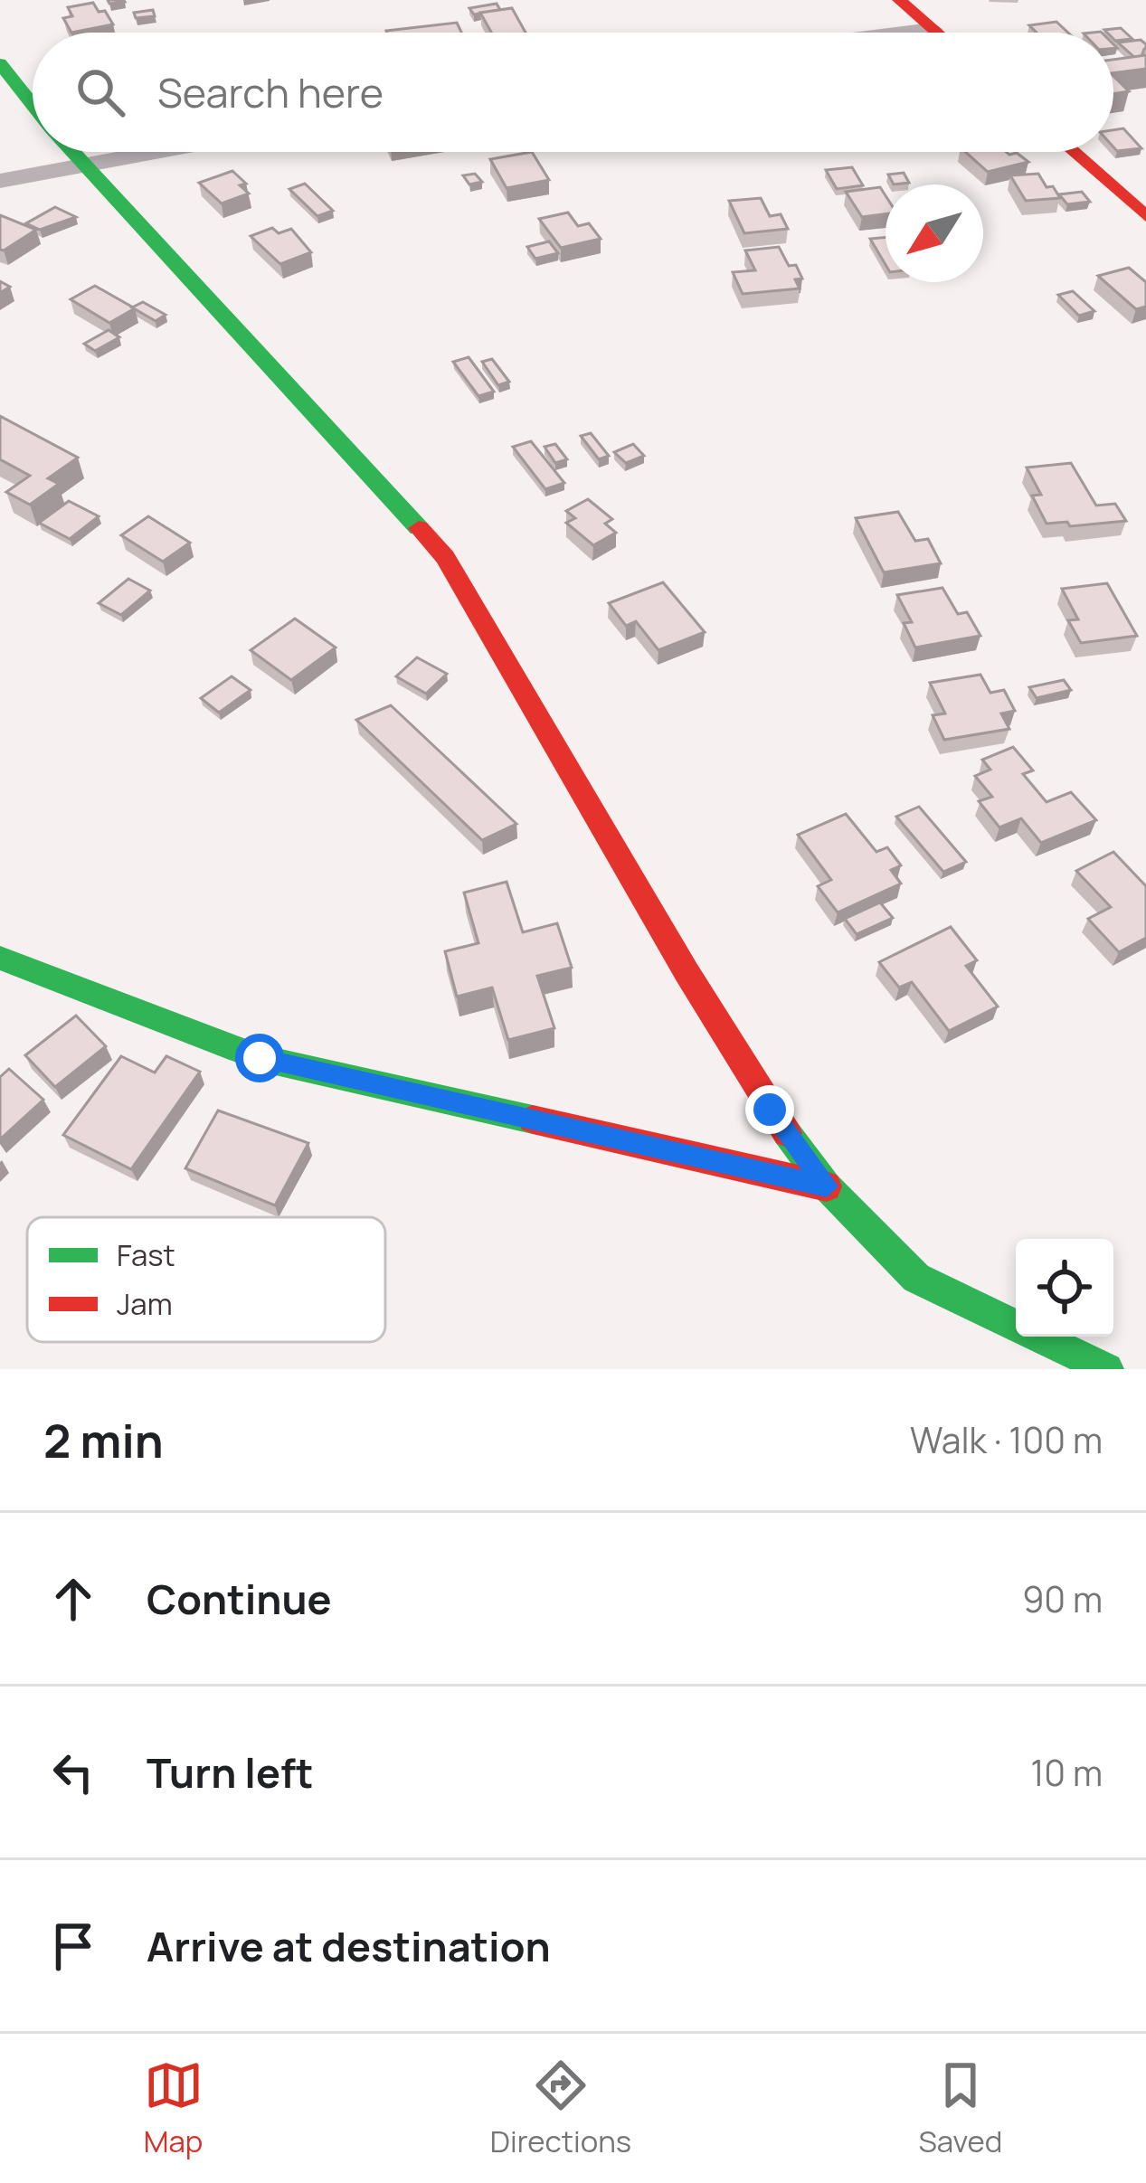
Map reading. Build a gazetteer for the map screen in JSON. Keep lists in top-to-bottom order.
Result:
{
  "legend": ["Fast", "Jam"],
  "north": "bottom left",
  "page": {
    "search": "Search here",
    "heading": ["2 min", "Walk · 100 m"],
    "list": [
      ["Continue", "90 m"],
      ["Turn left", "10 m"],
      "Arrive at destination"
    ],
    "nav": ["Map", "Directions", "Saved"]
  }
}
